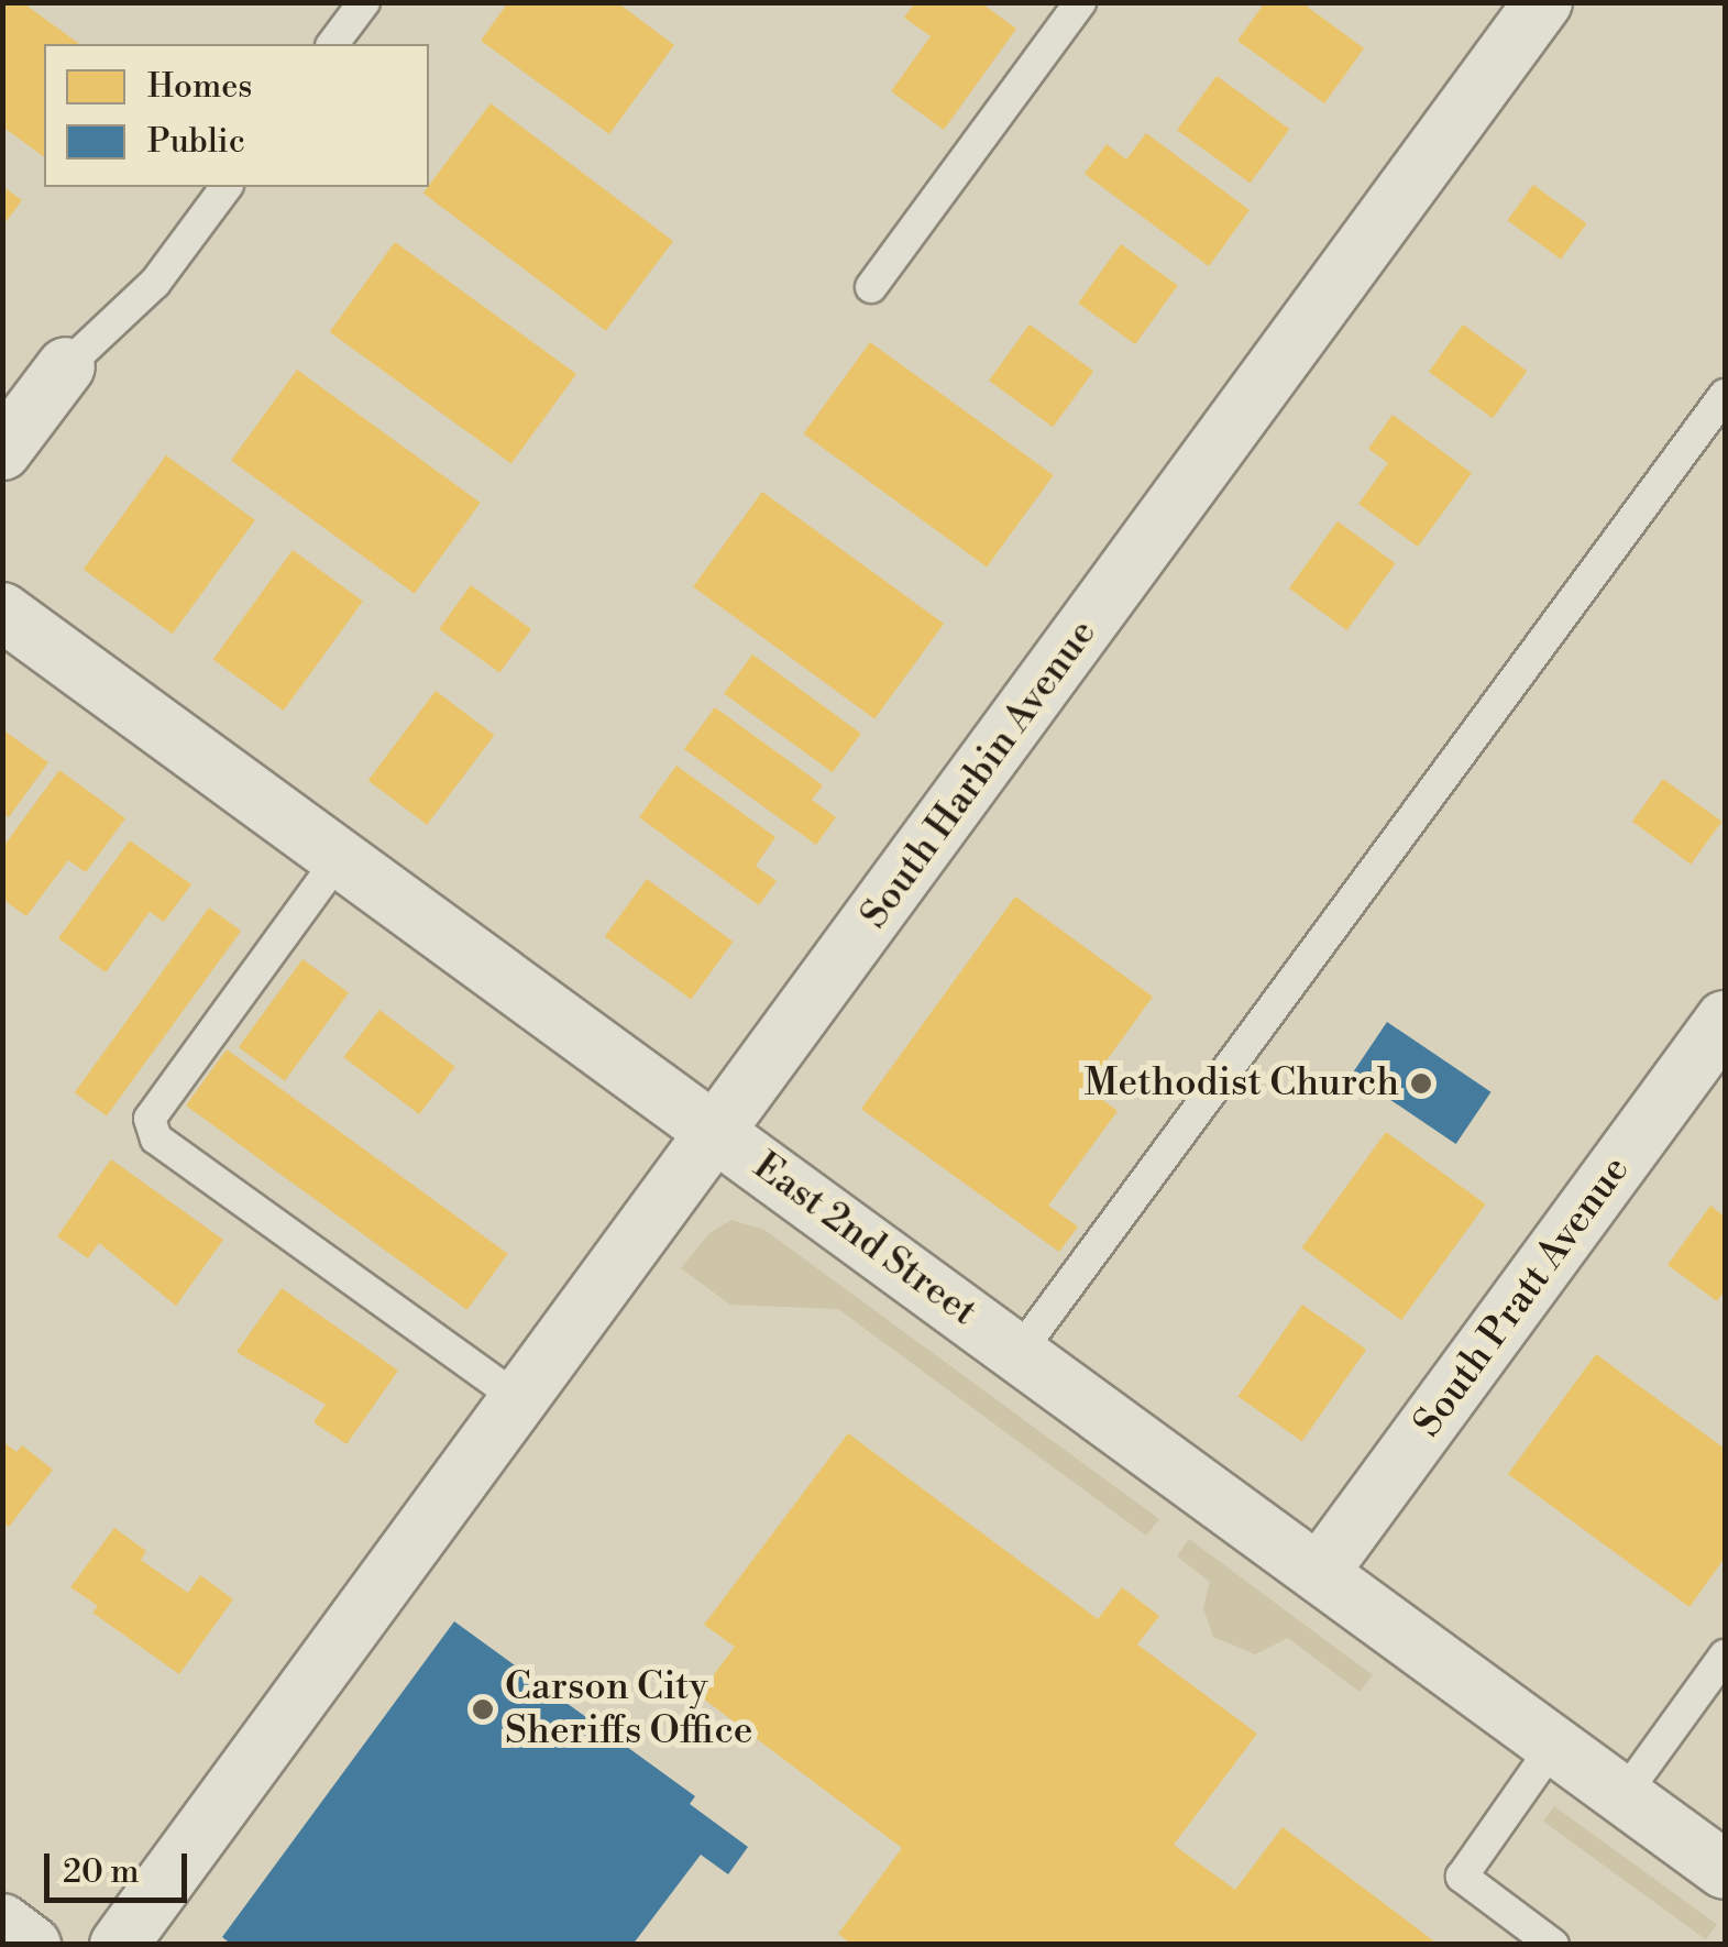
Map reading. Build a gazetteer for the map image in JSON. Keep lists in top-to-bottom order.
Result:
{
  "streets": {
    "street": ["South Harbin Avenue", "East 2nd Street", "South Pratt Avenue"]
  },
  "crossings": [
    ["South Harbin Avenue", "East 2nd Street"],
    ["East 2nd Street", "South Pratt Avenue"]
  ],
  "places": ["Methodist Church", "Carson City Sheriffs Office"],
  "legend": ["Homes", "Public"],
  "scale_bar": "20 m"
}
